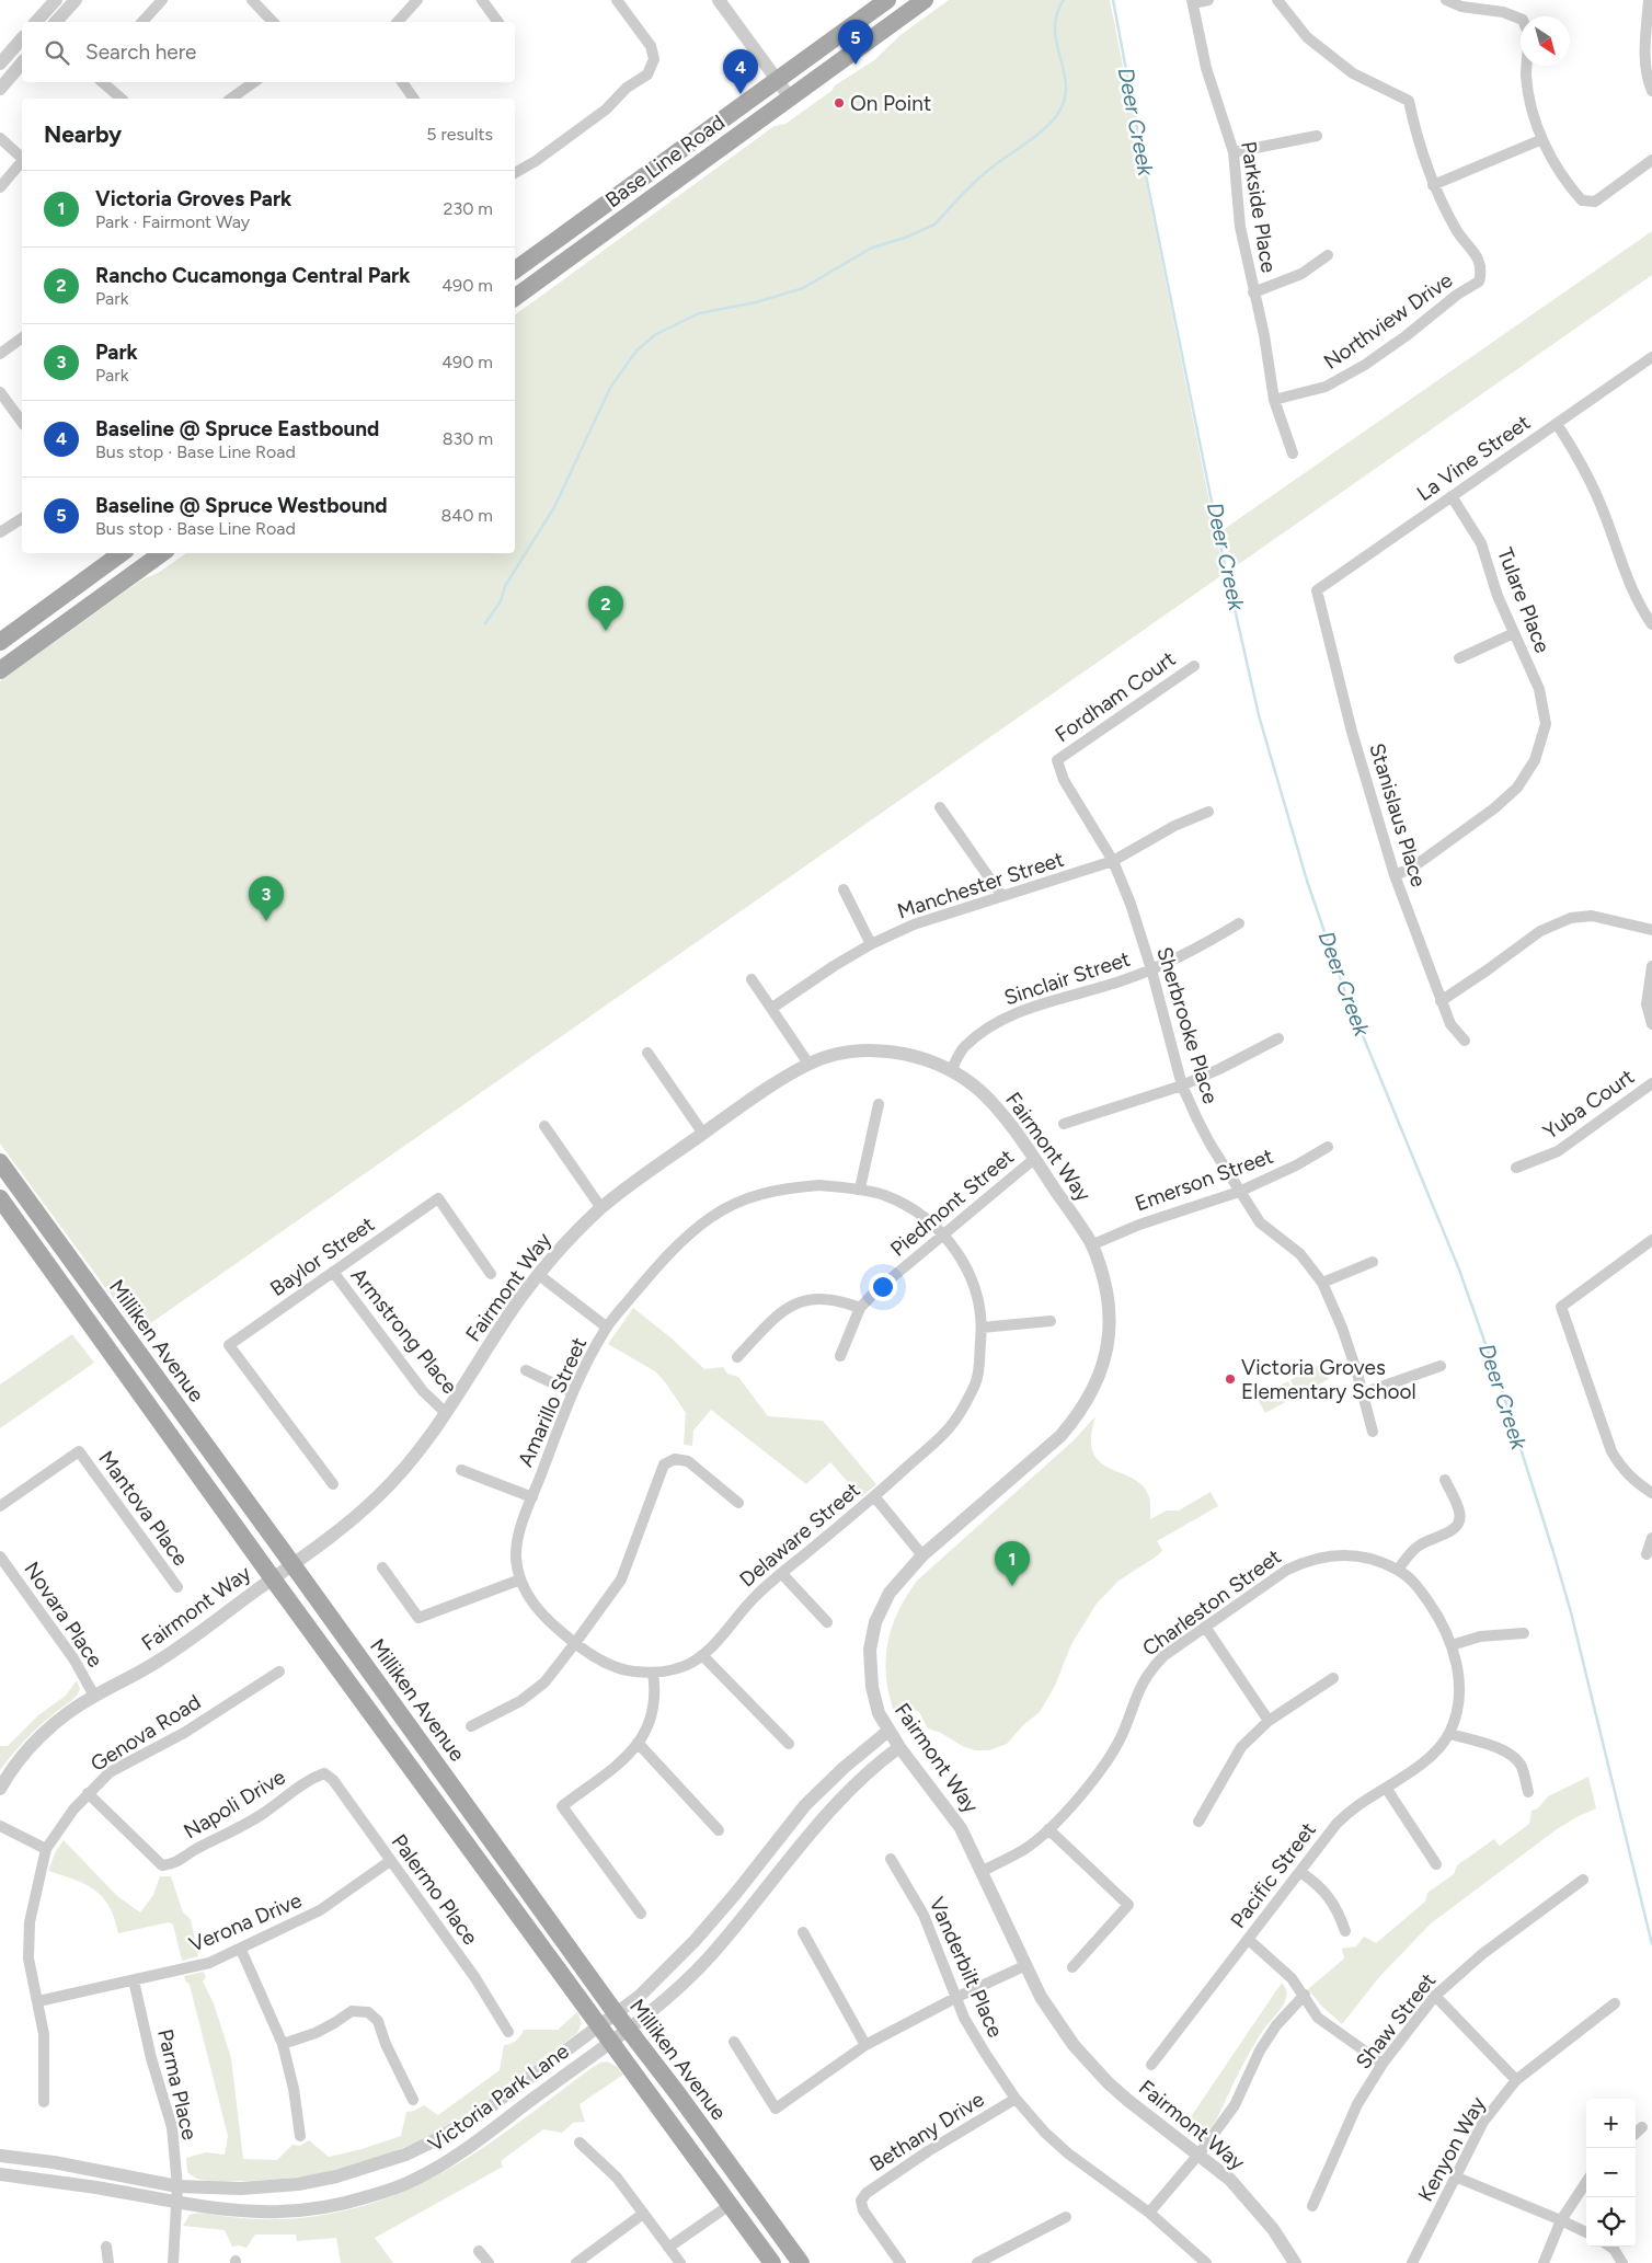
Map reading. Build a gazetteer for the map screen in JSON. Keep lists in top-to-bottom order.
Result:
{
  "streets": {
    "main road": ["Base Line Road", "Milliken Avenue"],
    "street": [
      "Parkside Place",
      "Northview Drive",
      "La Vine Street",
      "Tulare Place",
      "Fordham Court",
      "Stanislaus Place",
      "Manchester Street",
      "Sinclair Street",
      "Sherbrooke Place",
      "Yuba Court",
      "Fairmont Way",
      "Emerson Street",
      "Piedmont Street",
      "Baylor Street",
      "Armstrong Place",
      "Amarillo Street",
      "Mantova Place",
      "Delaware Street",
      "Charleston Street",
      "Novara Place",
      "Genova Road",
      "Napoli Drive",
      "Pacific Street",
      "Palermo Place",
      "Verona Drive",
      "Vanderbilt Place",
      "Shaw Street",
      "Parma Place",
      "Victoria Park Lane",
      "Bethany Drive",
      "Kenyon Way"
    ]
  },
  "crossings": [
    ["Parkside Place", "Northview Drive"],
    ["La Vine Street", "Tulare Place"],
    ["La Vine Street", "Stanislaus Place"],
    ["Tulare Place", "Stanislaus Place"],
    ["Fordham Court", "Sherbrooke Place"],
    ["Manchester Street", "Sherbrooke Place"],
    ["Sinclair Street", "Sherbrooke Place"],
    ["Sinclair Street", "Fairmont Way"],
    ["Sherbrooke Place", "Emerson Street"],
    ["Fairmont Way", "Emerson Street"],
    ["Fairmont Way", "Piedmont Street"],
    ["Fairmont Way", "Armstrong Place"],
    ["Fairmont Way", "Milliken Avenue"],
    ["Fairmont Way", "Charleston Street"],
    ["Fairmont Way", "Novara Place"],
    ["Fairmont Way", "Victoria Park Lane"],
    ["Piedmont Street", "Amarillo Street"],
    ["Piedmont Street", "Delaware Street"],
    ["Baylor Street", "Armstrong Place"],
    ["Milliken Avenue", "Victoria Park Lane"],
    ["Amarillo Street", "Delaware Street"],
    ["Genova Road", "Napoli Drive"],
    ["Genova Road", "Verona Drive"],
    ["Napoli Drive", "Palermo Place"],
    ["Palermo Place", "Verona Drive"],
    ["Verona Drive", "Parma Place"],
    ["Vanderbilt Place", "Bethany Drive"],
    ["Parma Place", "Victoria Park Lane"]
  ],
  "water": ["Deer Creek"],
  "places": ["On Point", "Victoria Groves Elementary School"],
  "north": "bottom right",
  "page": {
    "pins": [
      "5",
      "4",
      "2",
      "3",
      "1"
    ],
    "search": "Search here",
    "heading": ["Nearby", "5 results"],
    "list": [
      {
        "mark": "1",
        "name": "Victoria Groves Park",
        "note": "Park · Fairmont Way",
        "value": "230 m"
      },
      {
        "mark": "2",
        "name": "Rancho Cucamonga Central Park",
        "note": "Park",
        "value": "490 m"
      },
      {
        "mark": "3",
        "name": "Park",
        "note": "Park",
        "value": "490 m"
      },
      {
        "mark": "4",
        "name": "Baseline @ Spruce Eastbound",
        "note": "Bus stop · Base Line Road",
        "value": "830 m"
      },
      {
        "mark": "5",
        "name": "Baseline @ Spruce Westbound",
        "note": "Bus stop · Base Line Road",
        "value": "840 m"
      }
    ],
    "map_buttons": ["+", "−"]
  }
}
